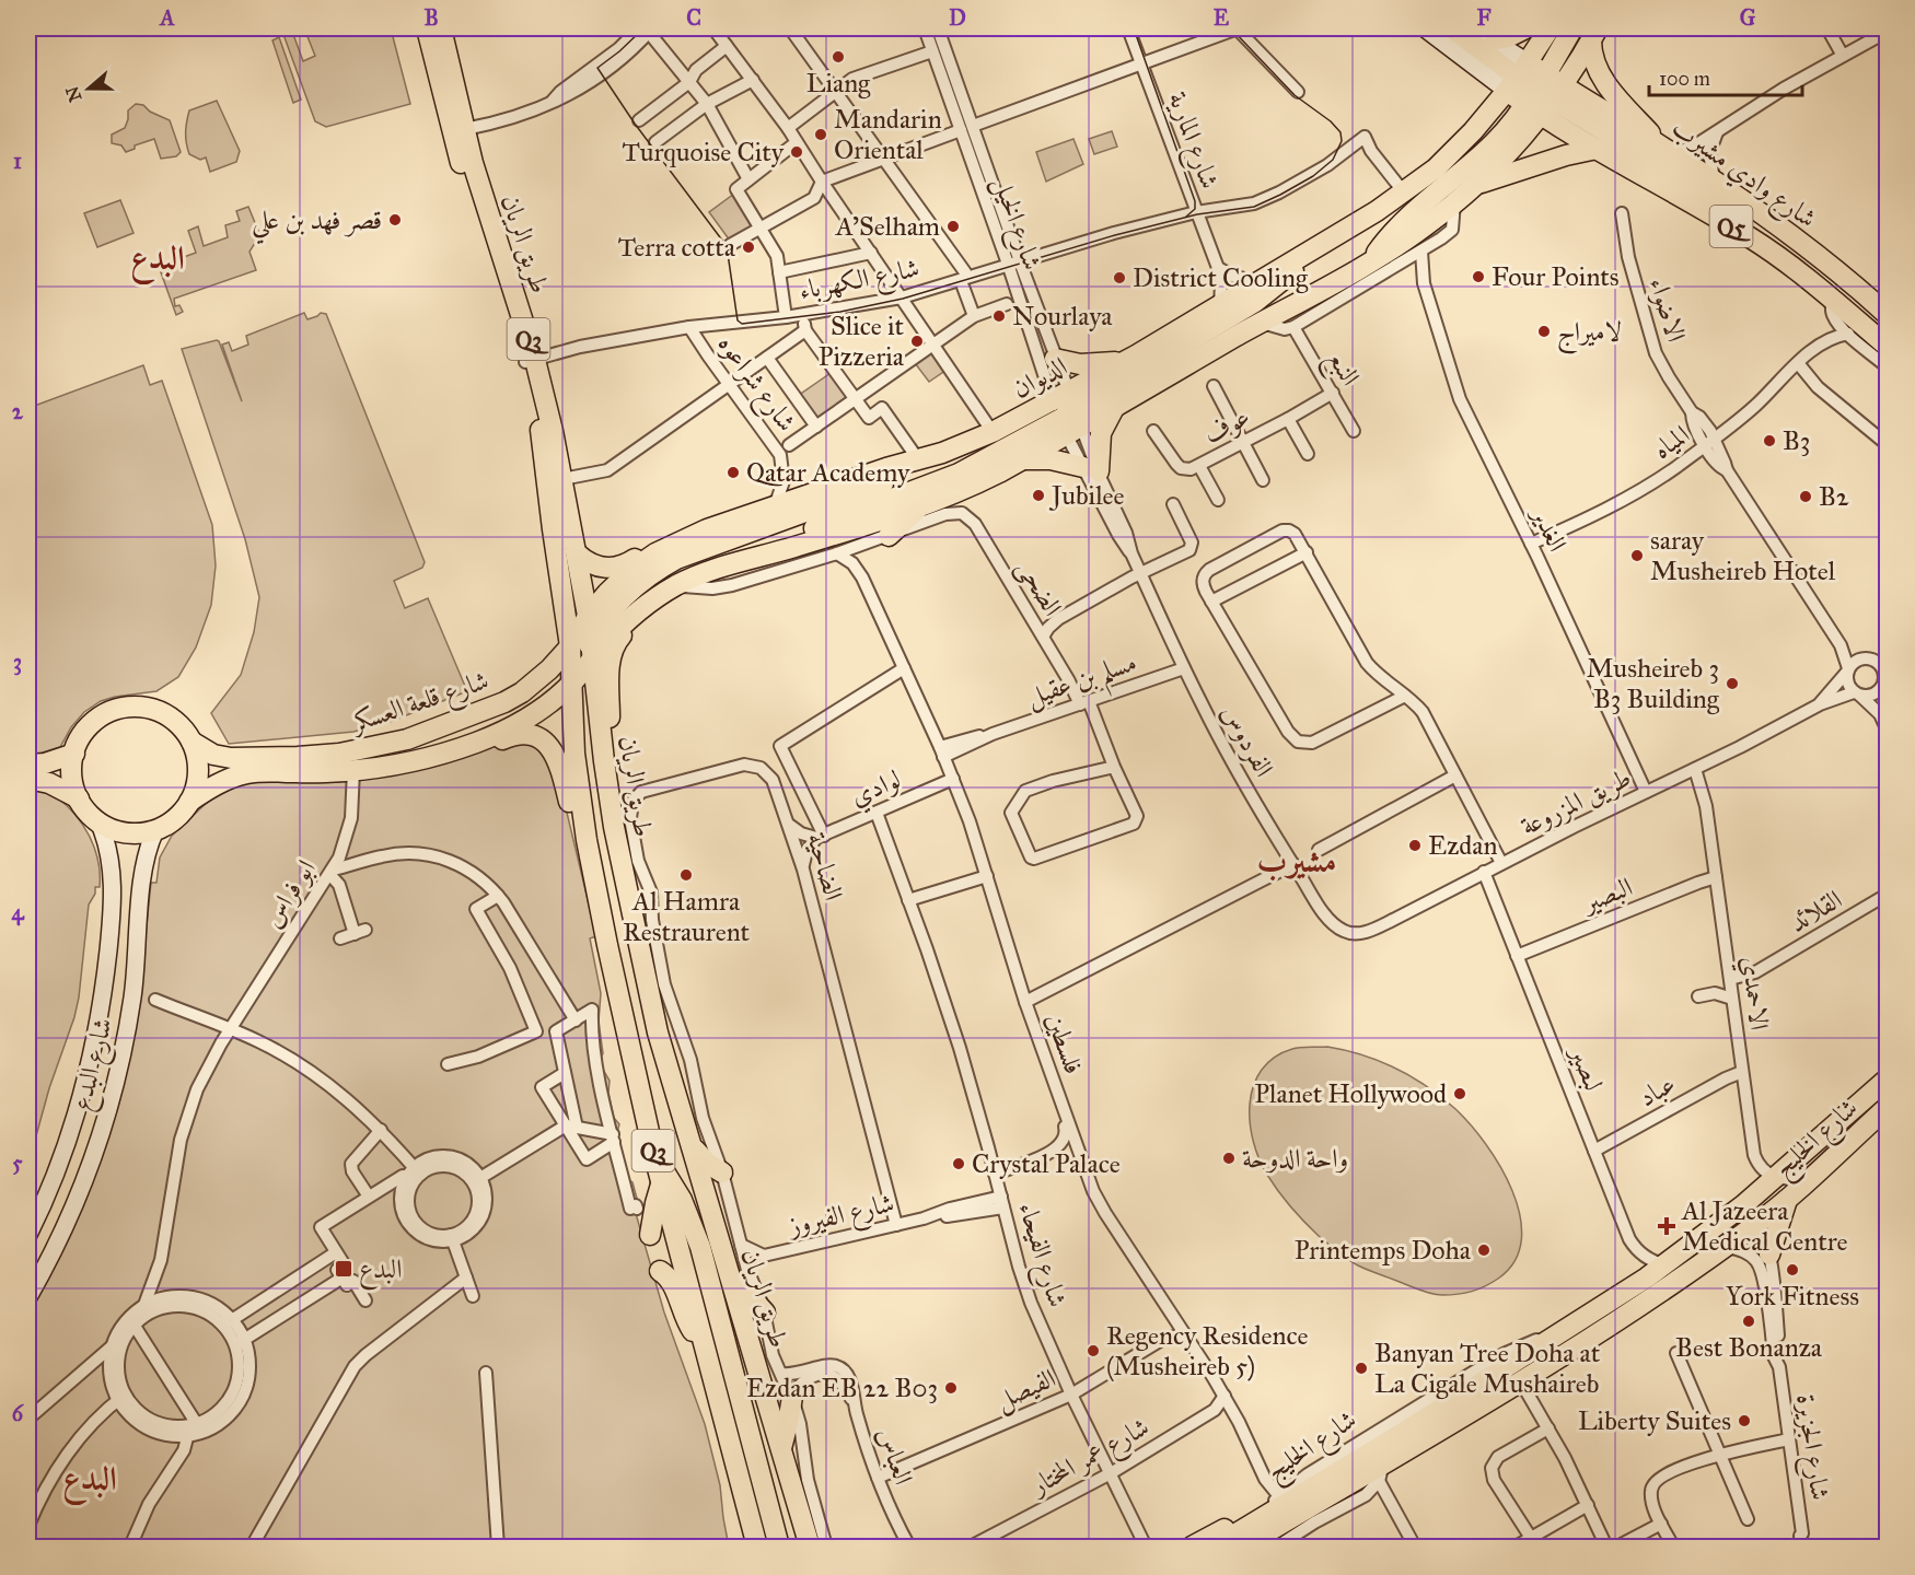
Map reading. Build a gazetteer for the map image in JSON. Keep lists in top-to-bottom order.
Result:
{
  "streets": {
    "main road": [
      "شارع وادي مشيرب",
      "Q5",
      "طريق الريان",
      "Q3",
      "الديوان",
      "شارع قلعة العسكر",
      "شارع البدع",
      "شارع الخليج"
    ],
    "street": [
      "شارع المارية",
      "شارع الخيل",
      "شارع الكهرباء",
      "الاضواء",
      "النبع",
      "شارع شراعوه",
      "عوف",
      "المياه",
      "الغدير",
      "الضحى",
      "مسلم بن عقيل",
      "الفردوس",
      "لوادي",
      "طريق المزروعة",
      "الضاحية",
      "ابو فراس",
      "البصير",
      "القلائد",
      "الاحمدي",
      "فلسطين",
      "لبصير",
      "عباد",
      "شارع الفيروز",
      "شارع الفيحاء",
      "الفيصل",
      "شارع الجزيرة",
      "العباس",
      "شارع عمر المختار"
    ]
  },
  "crossings": [
    ["شارع المارية", "شارع الكهرباء"],
    ["شارع المارية", "الديوان"],
    ["شارع وادي مشيرب", "Q5"],
    ["شارع وادي مشيرب", "الديوان"],
    ["شارع وادي مشيرب", "المياه"],
    ["شارع الخيل", "شارع الكهرباء"],
    ["شارع الخيل", "الديوان"],
    ["شارع الخيل", "الفردوس"],
    ["Q5", "الديوان"],
    ["طريق الريان", "شارع الكهرباء"],
    ["طريق الريان", "الديوان"],
    ["طريق الريان", "شارع قلعة العسكر"],
    ["طريق الريان", "الضاحية"],
    ["طريق الريان", "شارع الفيروز"],
    ["طريق الريان", "العباس"],
    ["شارع الكهرباء", "الديوان"],
    ["شارع الكهرباء", "شارع شراعوه"],
    ["الاضواء", "المياه"],
    ["النبع", "عوف"],
    ["الديوان", "شارع شراعوه"],
    ["الديوان", "شارع قلعة العسكر"],
    ["الديوان", "الفردوس"],
    ["المياه", "الغدير"],
    ["الغدير", "طريق المزروعة"],
    ["الضحى", "مسلم بن عقيل"],
    ["مسلم بن عقيل", "الفردوس"],
    ["مسلم بن عقيل", "فلسطين"],
    ["شارع قلعة العسكر", "ابو فراس"],
    ["شارع قلعة العسكر", "شارع البدع"],
    ["الفردوس", "طريق المزروعة"],
    ["لوادي", "فلسطين"],
    ["لوادي", "شارع الفيحاء"],
    ["طريق المزروعة", "الاحمدي"],
    ["طريق المزروعة", "لبصير"],
    ["الضاحية", "شارع الفيروز"],
    ["البصير", "الاحمدي"],
    ["البصير", "لبصير"],
    ["القلائد", "الاحمدي"],
    ["الاحمدي", "عباد"],
    ["الاحمدي", "شارع الخليج"],
    ["فلسطين", "شارع الخليج"],
    ["فلسطين", "الفيصل"],
    ["فلسطين", "شارع عمر المختار"],
    ["لبصير", "عباد"],
    ["لبصير", "شارع الخليج"],
    ["شارع الخليج", "شارع الجزيرة"],
    ["شارع الفيروز", "شارع الفيحاء"],
    ["شارع الفيحاء", "الفيصل"],
    ["شارع الفيحاء", "شارع عمر المختار"],
    ["الفيصل", "العباس"]
  ],
  "districts": ["البدع", "مشيرب", "البدع"],
  "places": {
    "other": [
      "Liang",
      "Mandarin Oriental",
      "Turquoise City",
      "قصر فهد بن علي",
      "A'Selham",
      "Terra cotta",
      "Four Points",
      "District Cooling",
      "Nourlaya",
      "لاميراج",
      "Slice it Pizzeria",
      "B3",
      "Qatar Academy",
      "Jubilee",
      "B2",
      "saray Musheireb Hotel",
      "Musheireb 3 B3 Building",
      "Ezdan",
      "Al Hamra Restraurent",
      "Planet Hollywood",
      "واحة الدوحة",
      "Crystal Palace",
      "Printemps Doha",
      "York Fitness",
      "Best Bonanza",
      "Regency Residence (Musheireb 5)",
      "Banyan Tree Doha at La Cigale Mushaireb",
      "Ezdan EB 22 B03",
      "Liberty Suites"
    ],
    "health": ["Al Jazeera Medical Centre"],
    "transit": ["البدع"]
  },
  "scale_bar": "100 m",
  "north": "left",
  "grid": {
    "columns": [
      "A",
      "B",
      "C",
      "D",
      "E",
      "F",
      "G"
    ],
    "rows": [
      "1",
      "2",
      "3",
      "4",
      "5",
      "6"
    ]
  }
}
